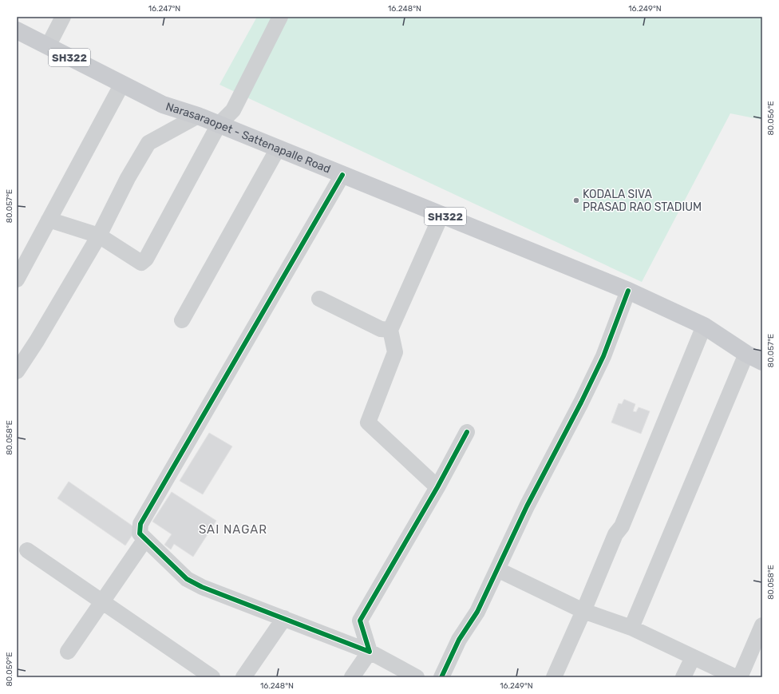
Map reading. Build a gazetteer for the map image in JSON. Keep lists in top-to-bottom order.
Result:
{
  "streets": {
    "main road": ["SH322", "Narasaraopet - Sattenapalle Road"]
  },
  "districts": ["SAI NAGAR"],
  "places": ["KODALA SIVA PRASAD RAO STADIUM"],
  "coordinates": [
    "16.247°N",
    "16.248°N",
    "16.249°N",
    "80.056°E",
    "80.057°E",
    "80.058°E",
    "80.059°E"
  ]
}
